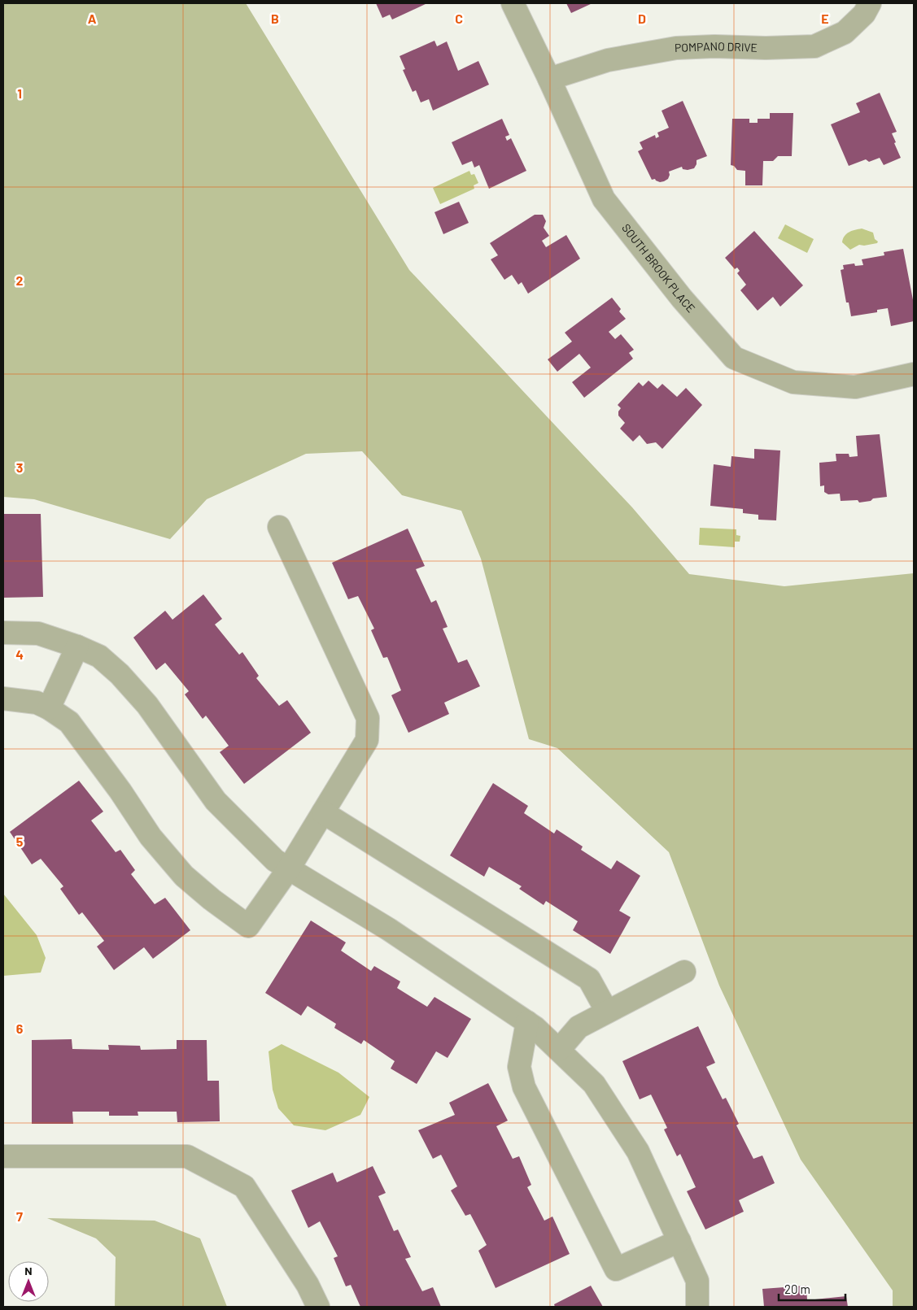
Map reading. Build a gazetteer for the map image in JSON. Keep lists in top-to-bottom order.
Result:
{
  "streets": {
    "street": ["POMPANO DRIVE", "SOUTH BROOK PLACE"]
  },
  "crossings": [
    ["POMPANO DRIVE", "SOUTH BROOK PLACE"]
  ],
  "scale_bar": "20 m",
  "north": "top",
  "grid": {
    "columns": [
      "A",
      "B",
      "C",
      "D",
      "E"
    ],
    "rows": [
      "1",
      "2",
      "3",
      "4",
      "5",
      "6",
      "7"
    ]
  }
}
